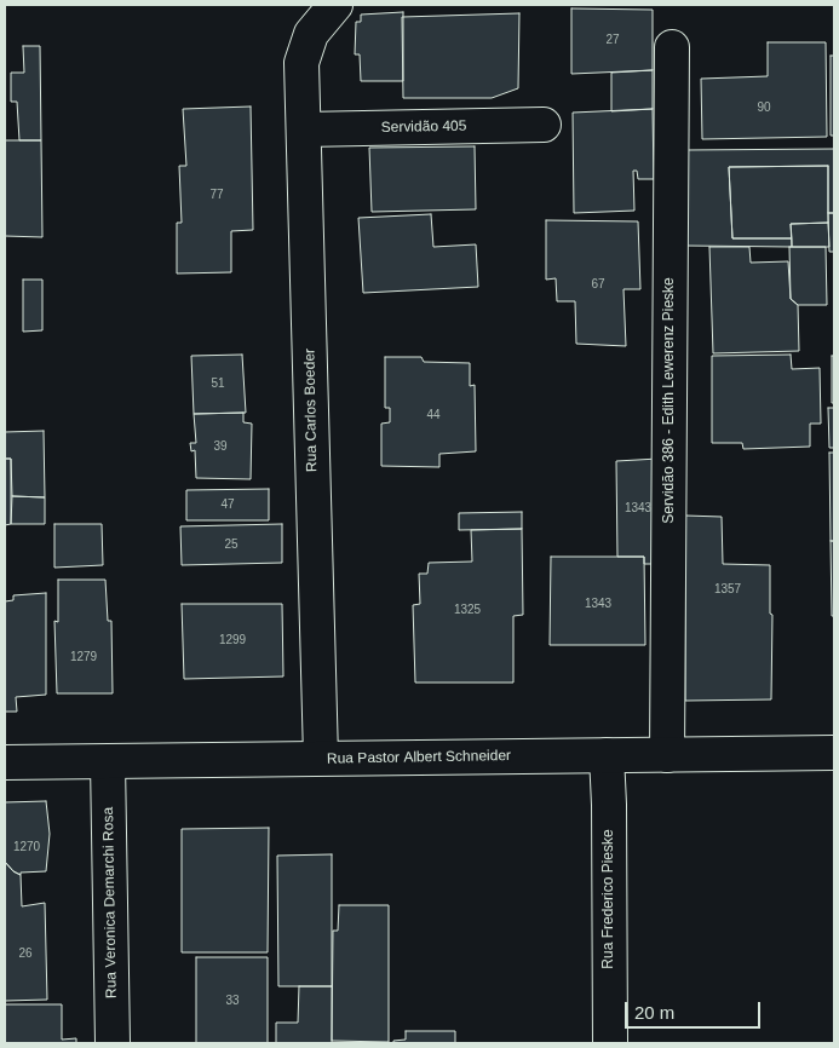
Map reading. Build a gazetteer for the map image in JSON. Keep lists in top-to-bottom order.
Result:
{
  "streets": {
    "street": [
      "Servidão 405",
      "Servidão 386 - Edith Lewerenz Pieske",
      "Rua Carlos Boeder",
      "Rua Pastor Albert Schneider",
      "Rua Frederico Pieske",
      "Rua Veronica Demarchi Rosa"
    ]
  },
  "crossings": [
    ["Servidão 405", "Rua Carlos Boeder"],
    ["Servidão 386 - Edith Lewerenz Pieske", "Rua Pastor Albert Schneider"],
    ["Rua Carlos Boeder", "Rua Pastor Albert Schneider"],
    ["Rua Pastor Albert Schneider", "Rua Frederico Pieske"],
    ["Rua Pastor Albert Schneider", "Rua Veronica Demarchi Rosa"]
  ],
  "house_numbers": [
    "27",
    "90",
    "77",
    "67",
    "51",
    "44",
    "39",
    "47",
    "1343",
    "25",
    "1357",
    "1343",
    "1325",
    "1299",
    "1279",
    "1270",
    "26",
    "33"
  ],
  "scale_bar": "20 m"
}
